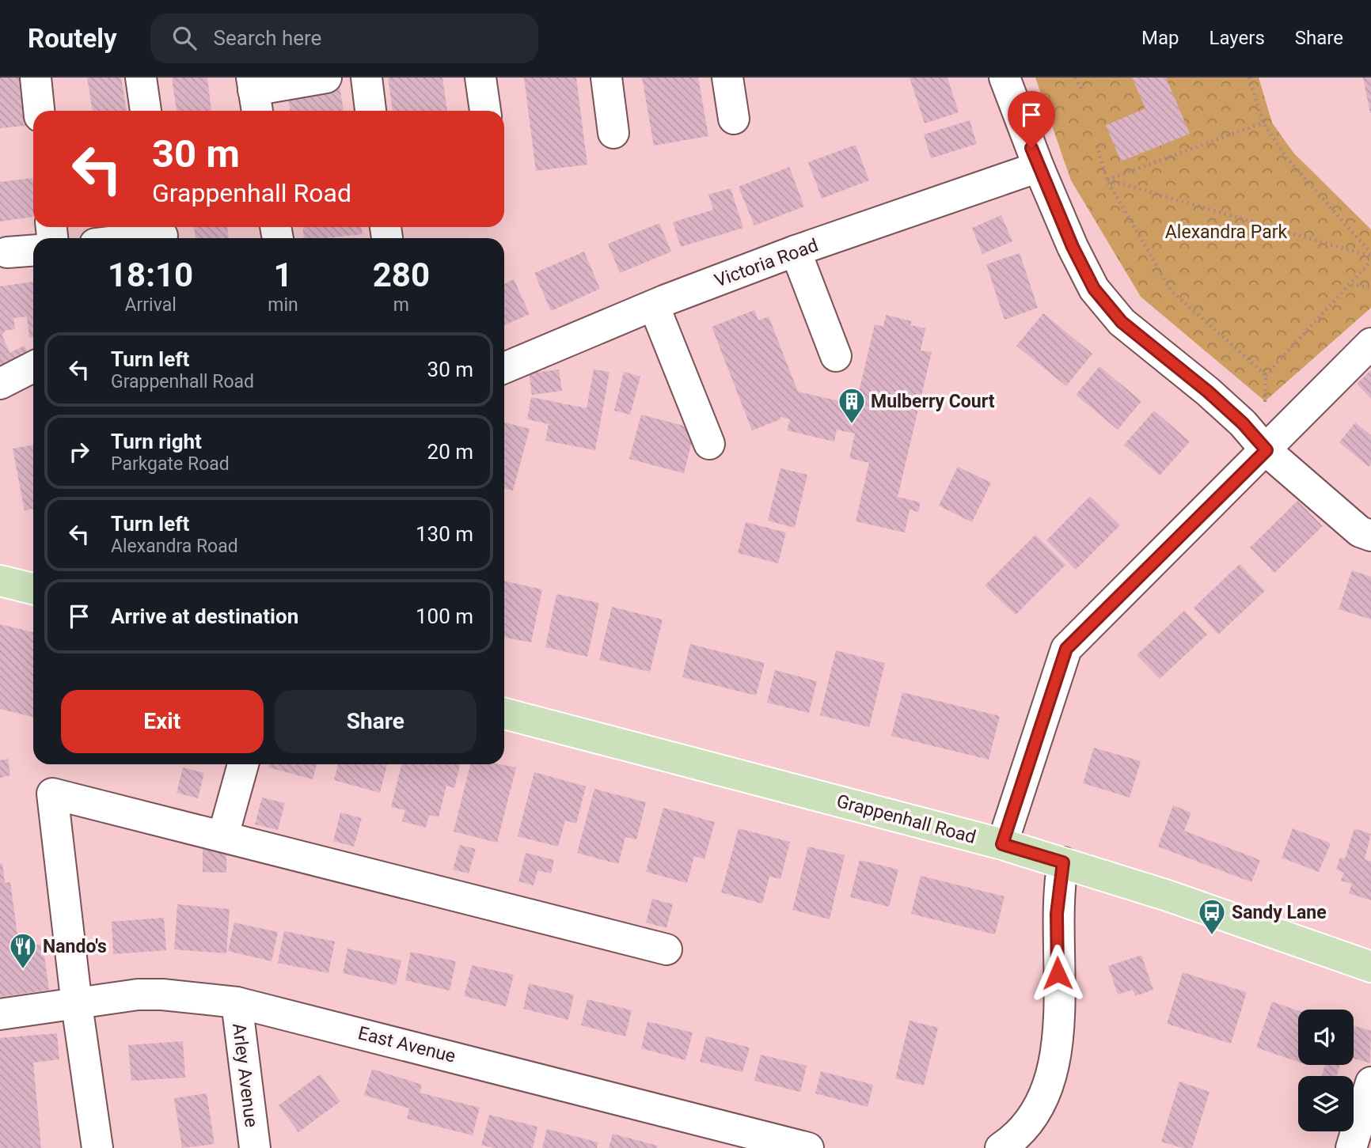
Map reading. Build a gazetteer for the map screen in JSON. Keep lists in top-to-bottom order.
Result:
{
  "streets": {
    "main road": ["Grappenhall Road"],
    "street": ["Victoria Road", "East Avenue", "Arley Avenue"]
  },
  "crossings": [
    ["East Avenue", "Arley Avenue"]
  ],
  "parks": ["Alexandra Park"],
  "places": {
    "building": ["Mulberry Court"],
    "bus stop": ["Sandy Lane"],
    "restaurant": ["Nando's"]
  },
  "page": {
    "header": "Routely",
    "search": "Search here",
    "nav": ["Map", "Layers", "Share"],
    "turn": ["30 m", "Grappenhall Road"],
    "eta": [
      "18:10",
      "Arrival",
      "1",
      "min",
      "280",
      "m"
    ],
    "list": [
      {
        "name": "Turn left",
        "note": "Grappenhall Road",
        "value": "30 m"
      },
      {
        "name": "Turn right",
        "note": "Parkgate Road",
        "value": "20 m"
      },
      {
        "name": "Turn left",
        "note": "Alexandra Road",
        "value": "130 m"
      },
      {
        "name": "Arrive at destination",
        "value": "100 m"
      }
    ],
    "buttons": ["Exit", "Share"]
  }
}
